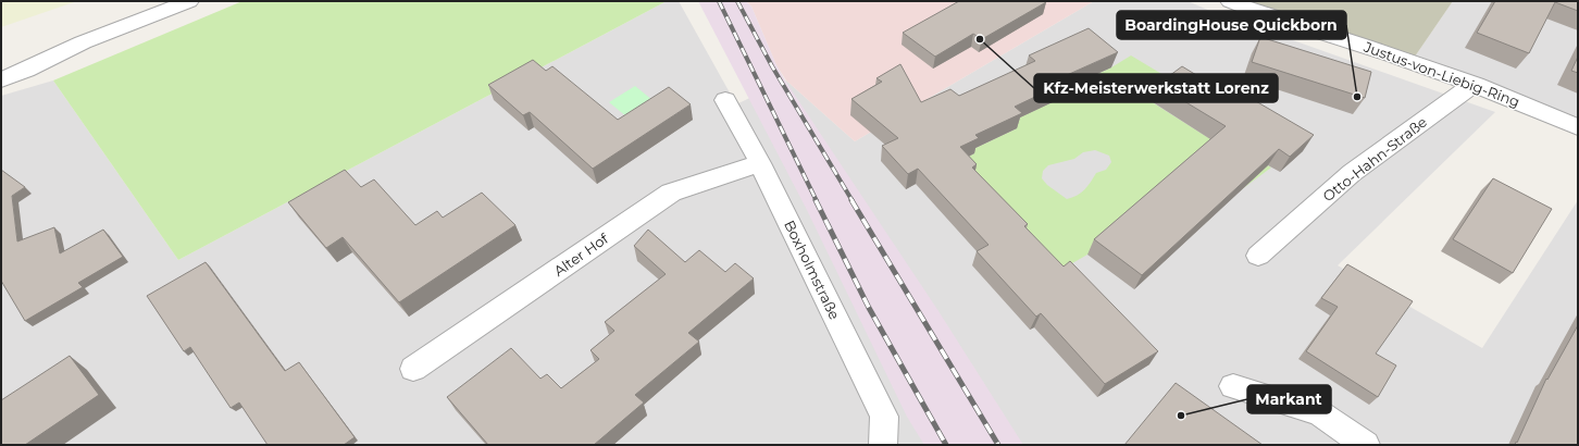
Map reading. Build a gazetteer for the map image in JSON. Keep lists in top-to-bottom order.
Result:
{
  "streets": {
    "street": [
      "Justus-von-Liebig-Ring",
      "Otto-Hahn-Straße",
      "Alter Hof",
      "Boxholmstraße"
    ]
  },
  "crossings": [
    ["Justus-von-Liebig-Ring", "Otto-Hahn-Straße"],
    ["Alter Hof", "Boxholmstraße"]
  ],
  "places": ["Kfz-Meisterwerkstatt Lorenz", "BoardingHouse Quickborn", "Markant"]
}
